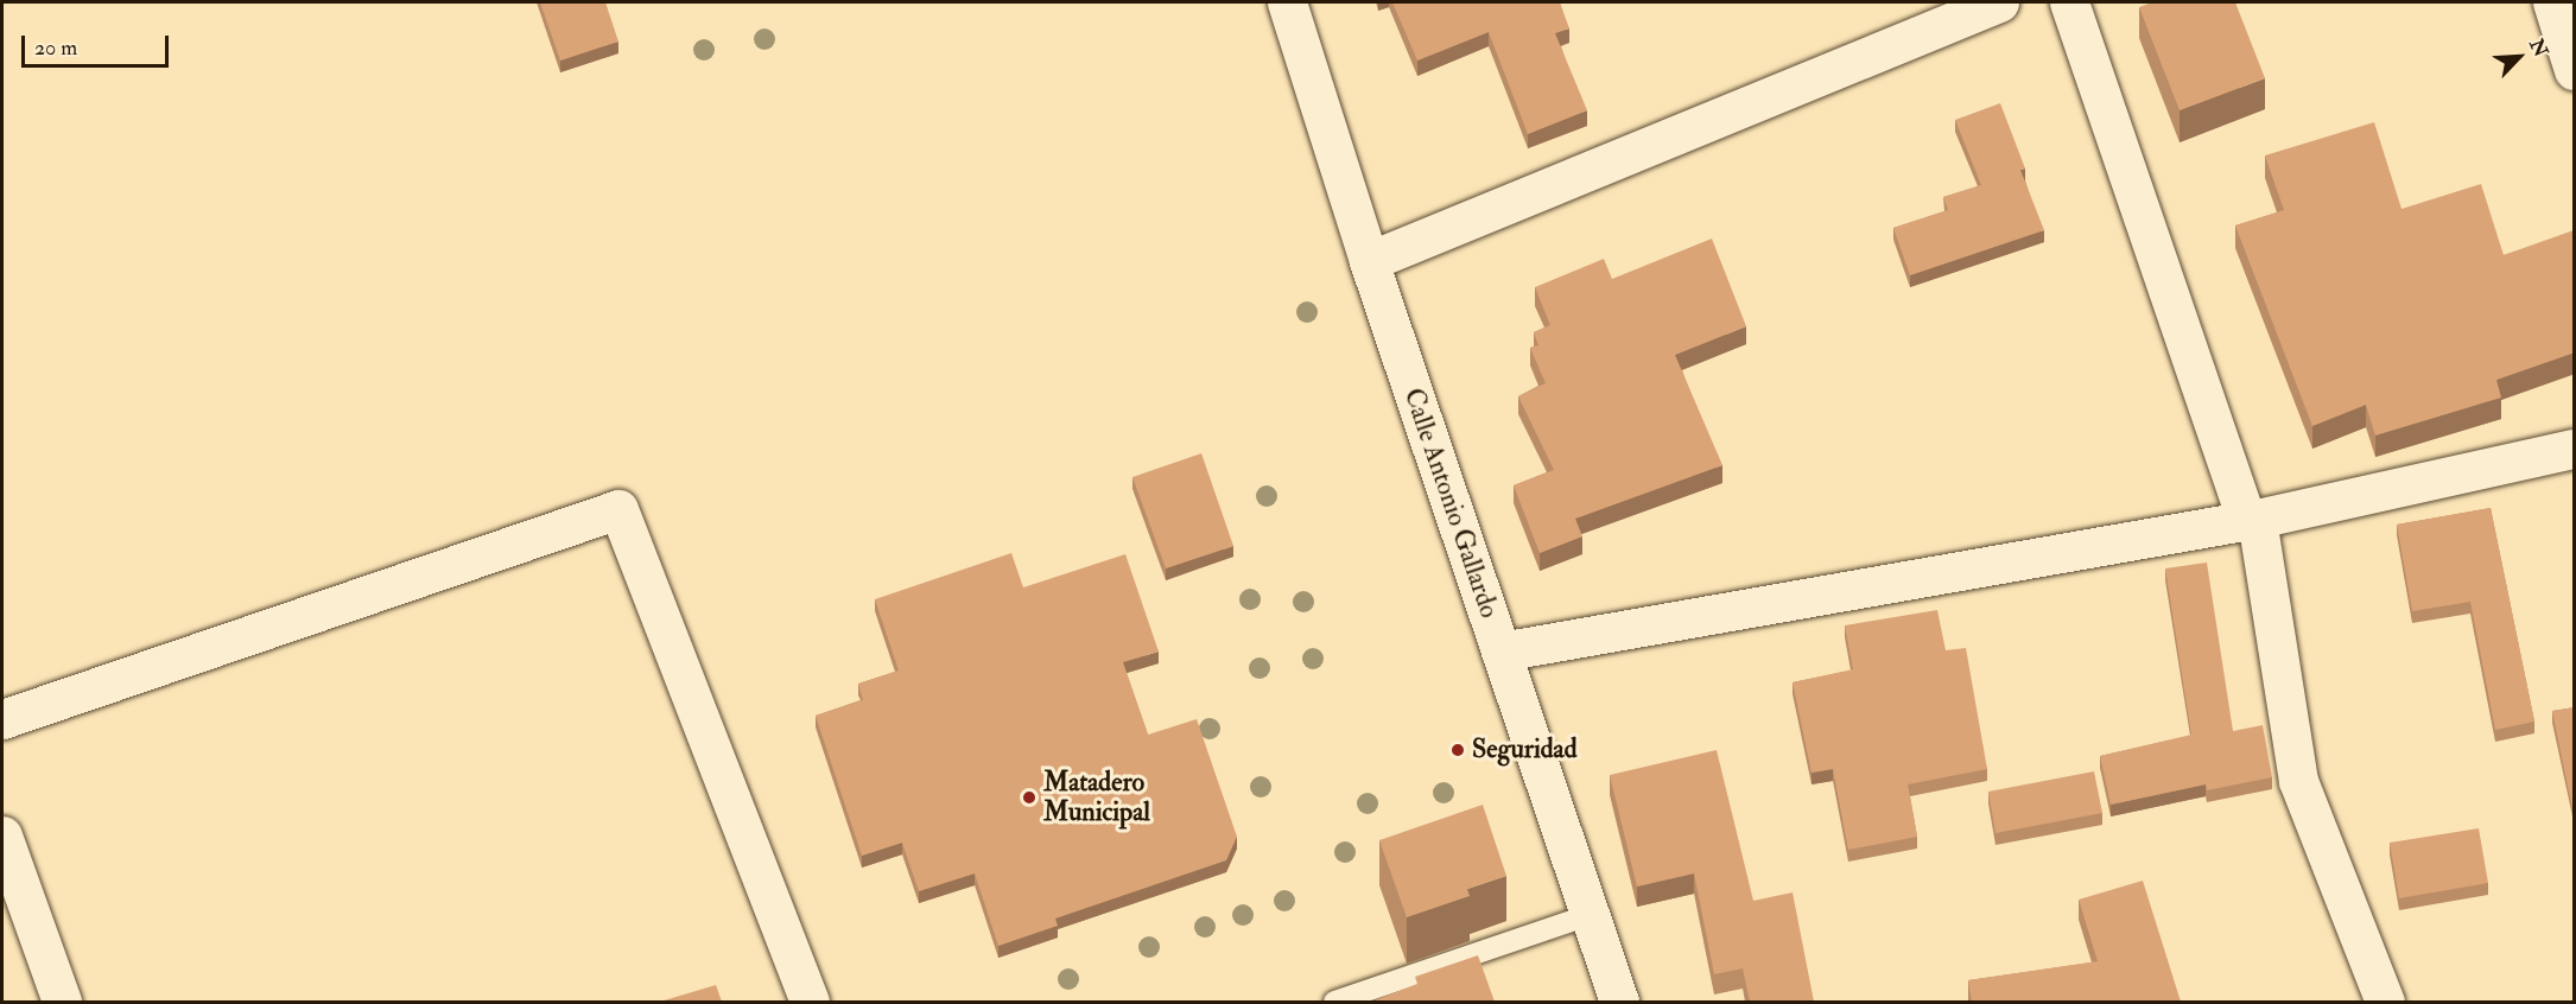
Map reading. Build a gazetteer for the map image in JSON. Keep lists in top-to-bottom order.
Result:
{
  "streets": {
    "street": ["Calle Antonio Gallardo"]
  },
  "places": ["Seguridad", "Matadero Municipal"],
  "scale_bar": "20 m",
  "north": "top right"
}
